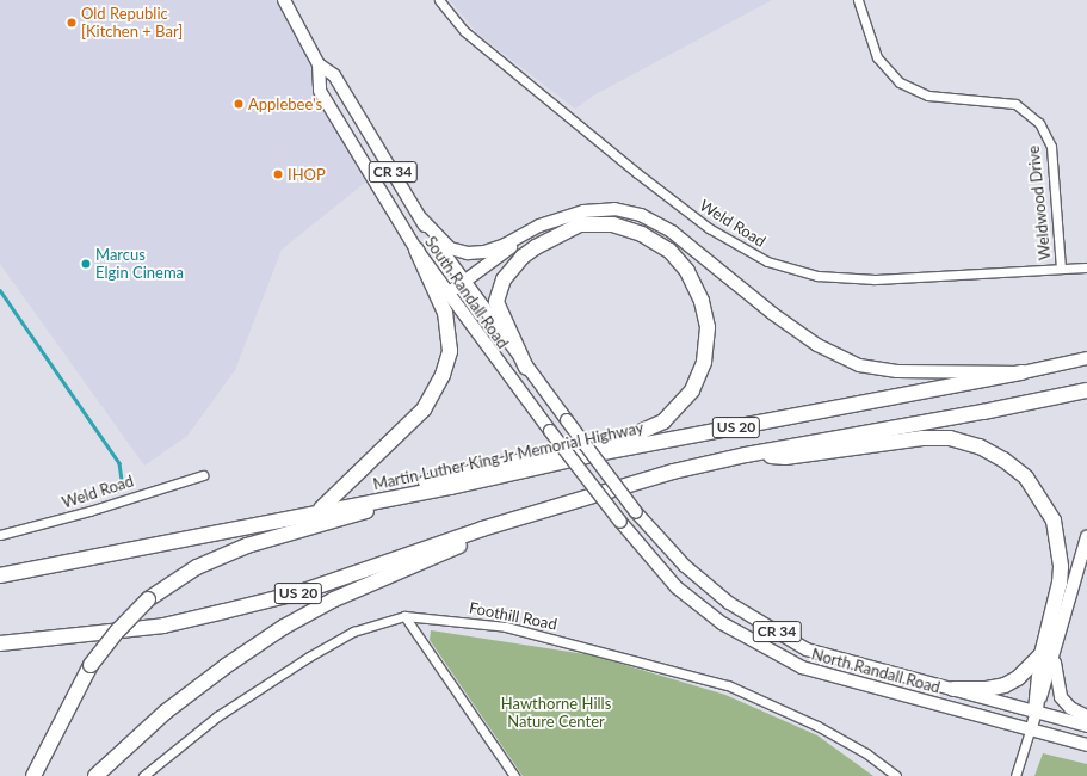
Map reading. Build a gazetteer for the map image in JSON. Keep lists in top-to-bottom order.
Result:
{
  "streets": {
    "highway": ["US 20", "Martin Luther King Jr Memorial Highway"],
    "main road": ["CR 34", "South Randall Road", "North Randall Road"],
    "street": ["Weldwood Drive", "Weld Road", "Foothill Road"]
  },
  "crossings": [
    ["Weldwood Drive", "Weld Road"],
    ["South Randall Road", "North Randall Road"],
    ["US 20", "Martin Luther King Jr Memorial Highway"]
  ],
  "parks": ["Hawthorne Hills Nature Center"],
  "places": [
    "Old Republic [Kitchen + Bar]",
    "Applebee's",
    "IHOP",
    "Marcus Elgin Cinema"
  ]
}
